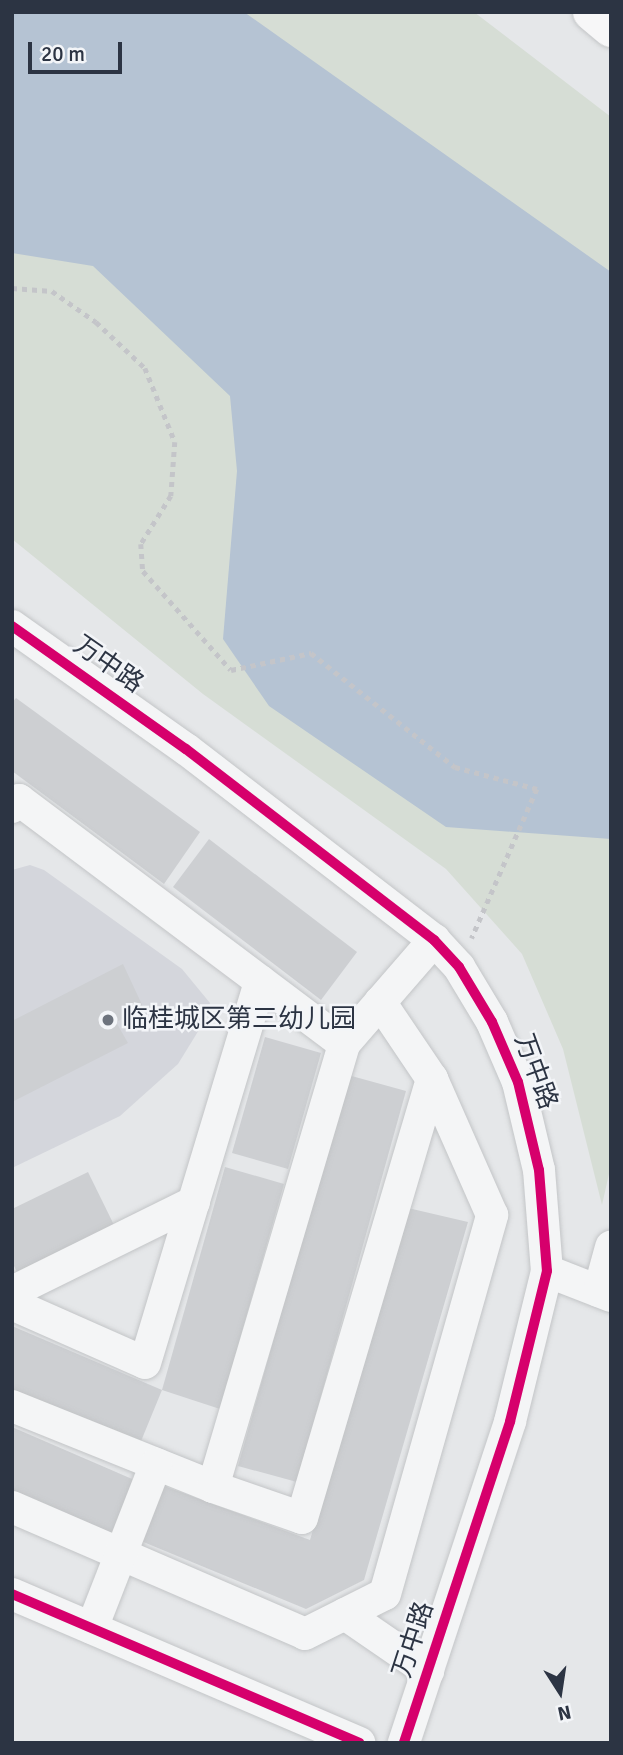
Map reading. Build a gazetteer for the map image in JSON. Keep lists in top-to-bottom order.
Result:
{
  "streets": {
    "street": ["万中路"]
  },
  "places": ["临桂城区第三幼儿园"],
  "scale_bar": "20 m",
  "north": "bottom"
}
